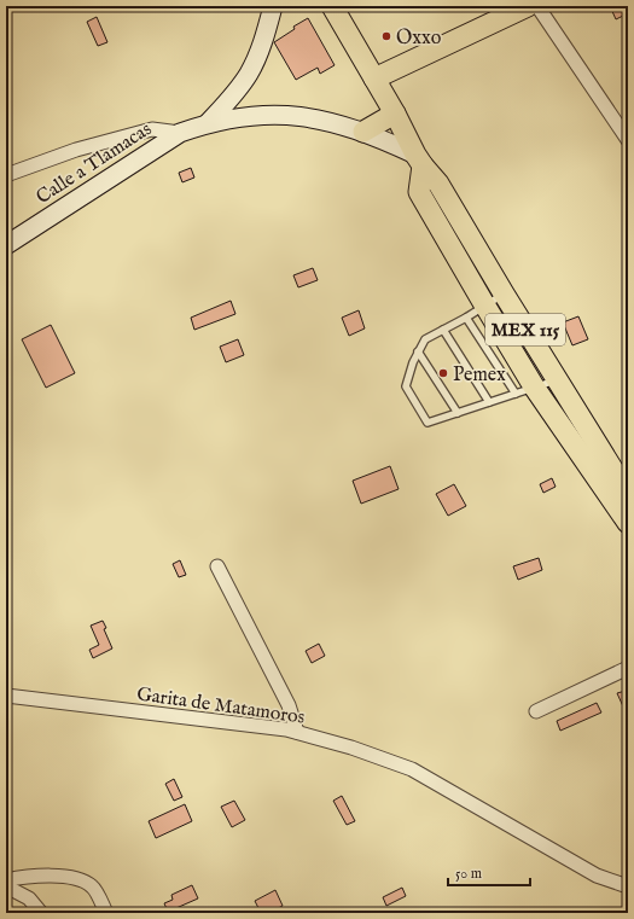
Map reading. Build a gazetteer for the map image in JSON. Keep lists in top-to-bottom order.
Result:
{
  "streets": {
    "main road": ["Calle a Tlamacas", "MEX 115"],
    "street": ["Garita de Matamoros"]
  },
  "crossings": [
    ["Calle a Tlamacas", "MEX 115"]
  ],
  "places": ["Oxxo", "Pemex"],
  "scale_bar": "50 m"
}
